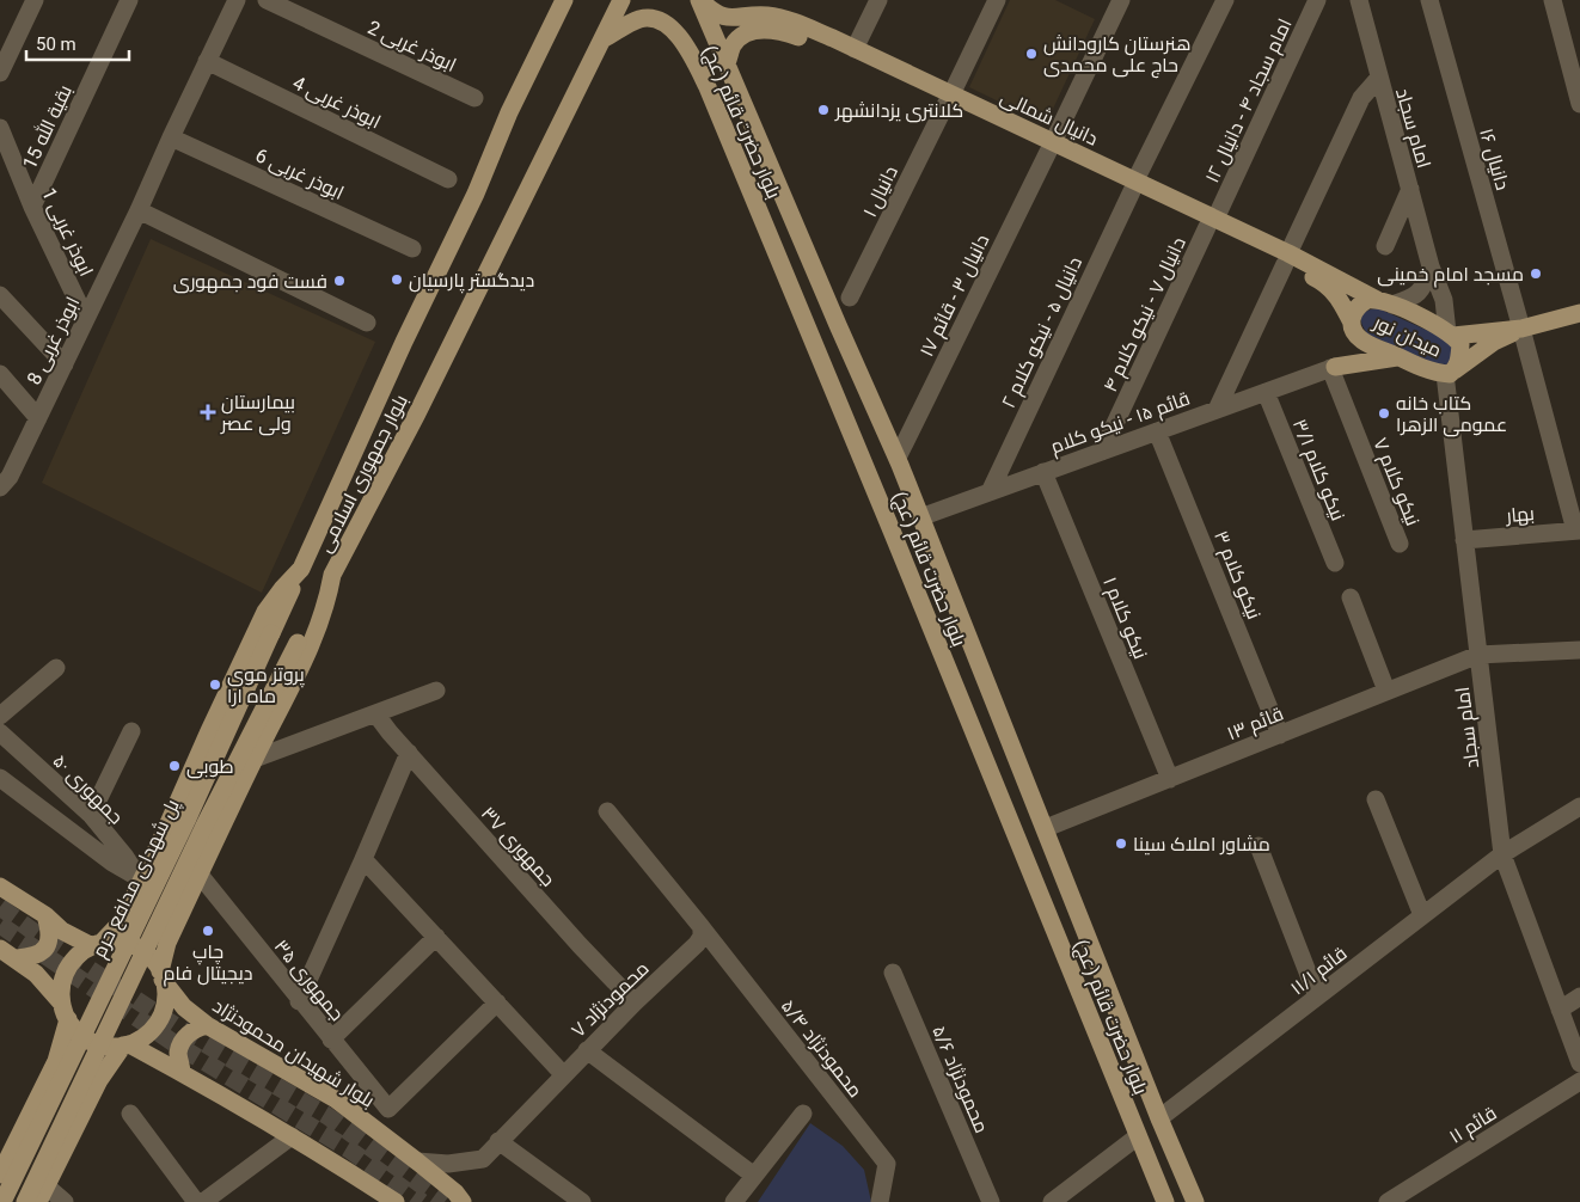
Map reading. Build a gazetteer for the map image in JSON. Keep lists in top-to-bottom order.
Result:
{
  "streets": {
    "main road": [
      "دانیال شمالی",
      "بلوار حضرت قائم (عج)",
      "میدان نور",
      "بلوار جمهوری اسلامی",
      "پل شهدای مدافع حرم",
      "بلوار شهیدان محمودنژاد"
    ],
    "street": [
      "ابوذر غربی 2",
      "امام سجاد ۴ - دانیال ۱۲",
      "ابوذر غربی 4",
      "بقیة الله 15",
      "امام سجاد",
      "دانیال ۱۶",
      "ابوذر غربی 6",
      "دانیال ۱",
      "ابوذر غربی 1",
      "دانیال ۳ - قائم ۱۷",
      "دانیال ۷ - نیکو کلام ۴",
      "دانیال ۵ - نیکو کلام ۲",
      "ابوذر غربی 8",
      "قائم ۱۵ - نیکو کلام",
      "نیکو کلام ۳/۱",
      "نیکو کلام ٧",
      "بهار",
      "نیکو کلام ۳",
      "نیکو کلام ۱",
      "قائم ۱۳",
      "جمهوری ۵۰",
      "جمهوری ۳۷",
      "قائم ۱۱/۱",
      "جمهوری ۳۵",
      "محمودنژاد ۷",
      "محمودنژاد ۵/۴",
      "محمودنژاد ۵/۶",
      "قائم ۱۱"
    ]
  },
  "crossings": [
    ["امام سجاد ۴ - دانیال ۱۲", "دانیال شمالی"],
    ["امام سجاد ۴ - دانیال ۱۲", "دانیال ۷ - نیکو کلام ۴"],
    ["ابوذر غربی 4", "ابوذر غربی 8"],
    ["دانیال شمالی", "بلوار حضرت قائم (عج)"],
    ["دانیال شمالی", "دانیال ۱"],
    ["دانیال شمالی", "دانیال ۳ - قائم ۱۷"],
    ["دانیال شمالی", "دانیال ۷ - نیکو کلام ۴"],
    ["دانیال شمالی", "دانیال ۵ - نیکو کلام ۲"],
    ["دانیال شمالی", "میدان نور"],
    ["بلوار حضرت قائم (عج)", "دانیال ۳ - قائم ۱۷"],
    ["بلوار حضرت قائم (عج)", "قائم ۱۵ - نیکو کلام"],
    ["بلوار حضرت قائم (عج)", "بلوار جمهوری اسلامی"],
    ["بلوار حضرت قائم (عج)", "قائم ۱۳"],
    ["بلوار حضرت قائم (عج)", "قائم ۱۱/۱"],
    ["بقیة الله 15", "ابوذر غربی 1"],
    ["امام سجاد", "میدان نور"],
    ["امام سجاد", "بهار"],
    ["امام سجاد", "قائم ۱۳"],
    ["امام سجاد", "قائم ۱۱/۱"],
    ["دانیال ۱۶", "بهار"],
    ["ابوذر غربی 6", "ابوذر غربی 8"],
    ["ابوذر غربی 1", "ابوذر غربی 8"],
    ["دانیال ۷ - نیکو کلام ۴", "قائم ۱۵ - نیکو کلام"],
    ["دانیال ۵ - نیکو کلام ۲", "قائم ۱۵ - نیکو کلام"],
    ["قائم ۱۵ - نیکو کلام", "نیکو کلام ۳/۱"],
    ["قائم ۱۵ - نیکو کلام", "نیکو کلام ٧"],
    ["قائم ۱۵ - نیکو کلام", "نیکو کلام ۳"],
    ["قائم ۱۵ - نیکو کلام", "نیکو کلام ۱"],
    ["بلوار جمهوری اسلامی", "جمهوری ۵۰"],
    ["بلوار جمهوری اسلامی", "پل شهدای مدافع حرم"],
    ["بلوار جمهوری اسلامی", "جمهوری ۳۵"],
    ["بلوار جمهوری اسلامی", "بلوار شهیدان محمودنژاد"],
    ["نیکو کلام ۳", "قائم ۱۳"],
    ["نیکو کلام ۱", "قائم ۱۳"],
    ["جمهوری ۳۷", "محمودنژاد ۷"],
    ["محمودنژاد ۷", "محمودنژاد ۵/۴"],
    ["محمودنژاد ۷", "بلوار شهیدان محمودنژاد"]
  ],
  "places": {
    "other": [
      "هنرستان کارودانش حاج علی محمدی",
      "کلانتری یزدانشهر",
      "مسجد امام خمینی",
      "دیدگستر پارسیان",
      "فست فود جمهوری",
      "کتاب خانه عمومی الزهرا",
      "پروتز موی ماه ارا",
      "طوبی",
      "مشاور املاک سینا",
      "چاپ دیجیتال فام"
    ],
    "health": ["بیمارستان ولی عصر"]
  },
  "scale_bar": "50 m"
}
